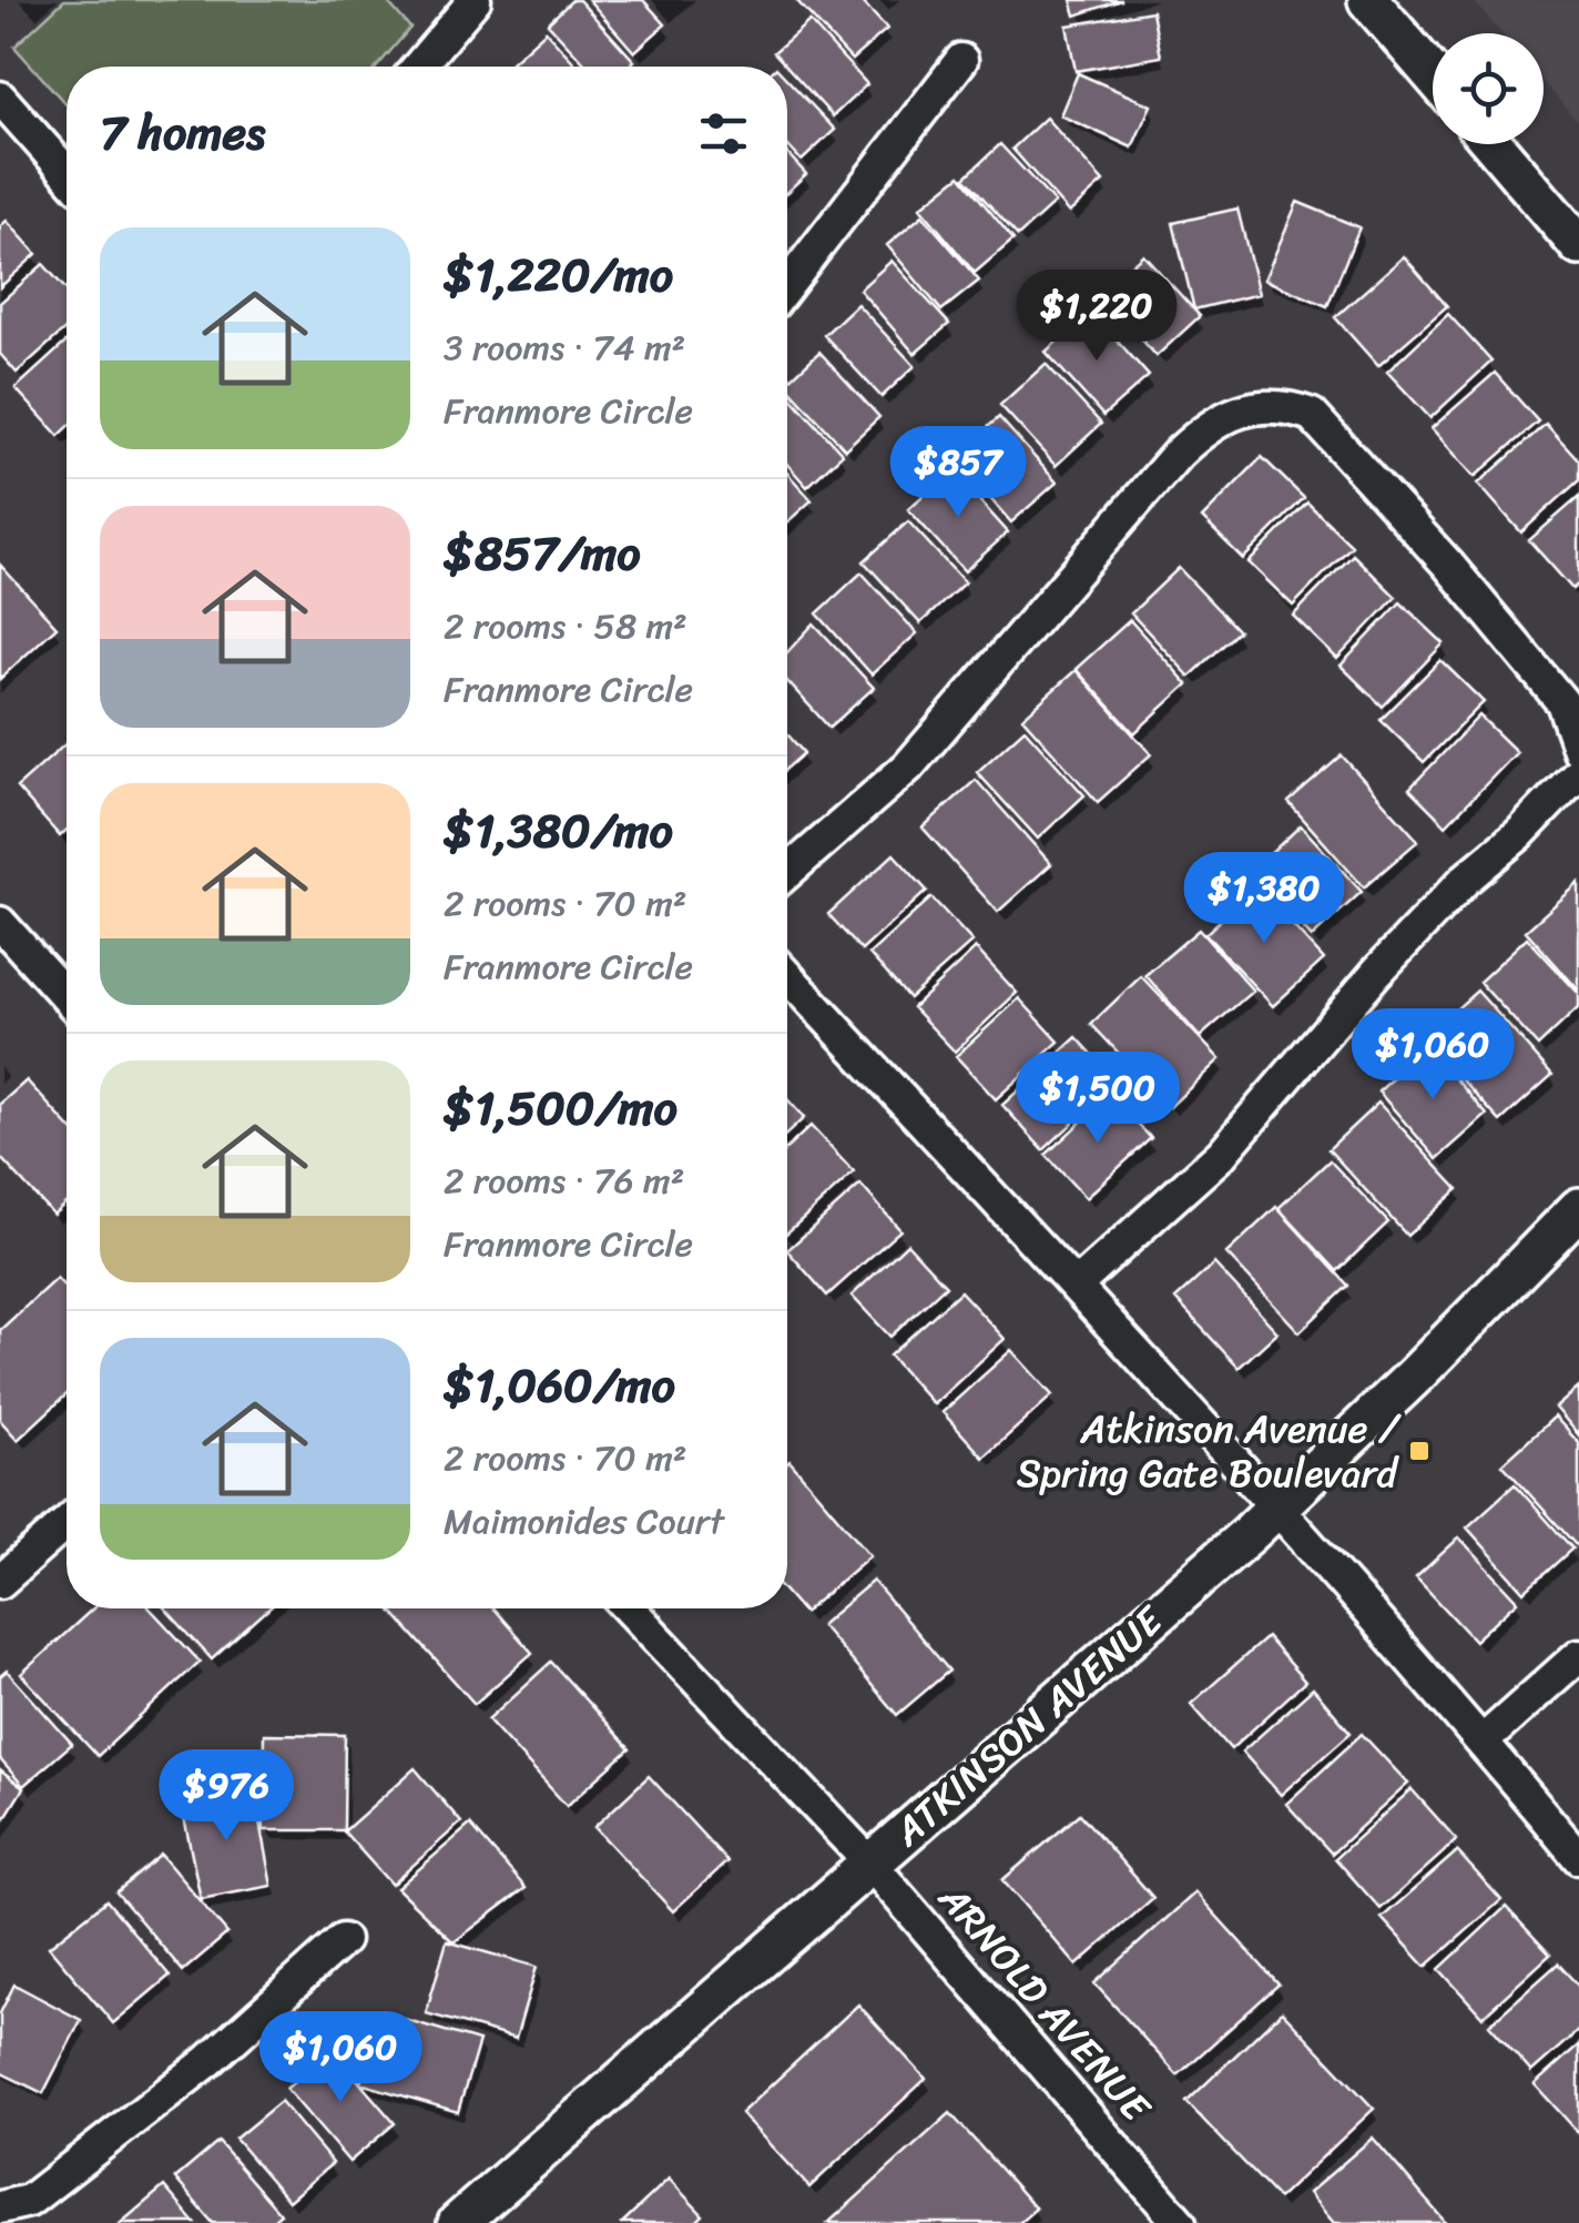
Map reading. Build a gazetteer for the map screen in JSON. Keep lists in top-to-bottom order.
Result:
{
  "streets": {
    "street": ["ATKINSON AVENUE", "ARNOLD AVENUE"]
  },
  "crossings": [
    ["ATKINSON AVENUE", "ARNOLD AVENUE"]
  ],
  "places": {
    "transit": ["Atkinson Avenue / Spring Gate Boulevard"]
  },
  "page": {
    "heading": "7 homes",
    "list": [
      {
        "name": "$1,220/mo",
        "note": "3 rooms · 74 m² · Franmore Circle"
      },
      {
        "name": "$857/mo",
        "note": "2 rooms · 58 m² · Franmore Circle"
      },
      {
        "name": "$1,380/mo",
        "note": "2 rooms · 70 m² · Franmore Circle"
      },
      {
        "name": "$1,500/mo",
        "note": "2 rooms · 76 m² · Franmore Circle"
      },
      {
        "name": "$1,060/mo",
        "note": "2 rooms · 70 m² · Maimonides Court"
      }
    ],
    "price": [
      "$1,220",
      "$857",
      "$1,380",
      "$1,060",
      "$1,500",
      "$976",
      "$1,060"
    ]
  }
}
